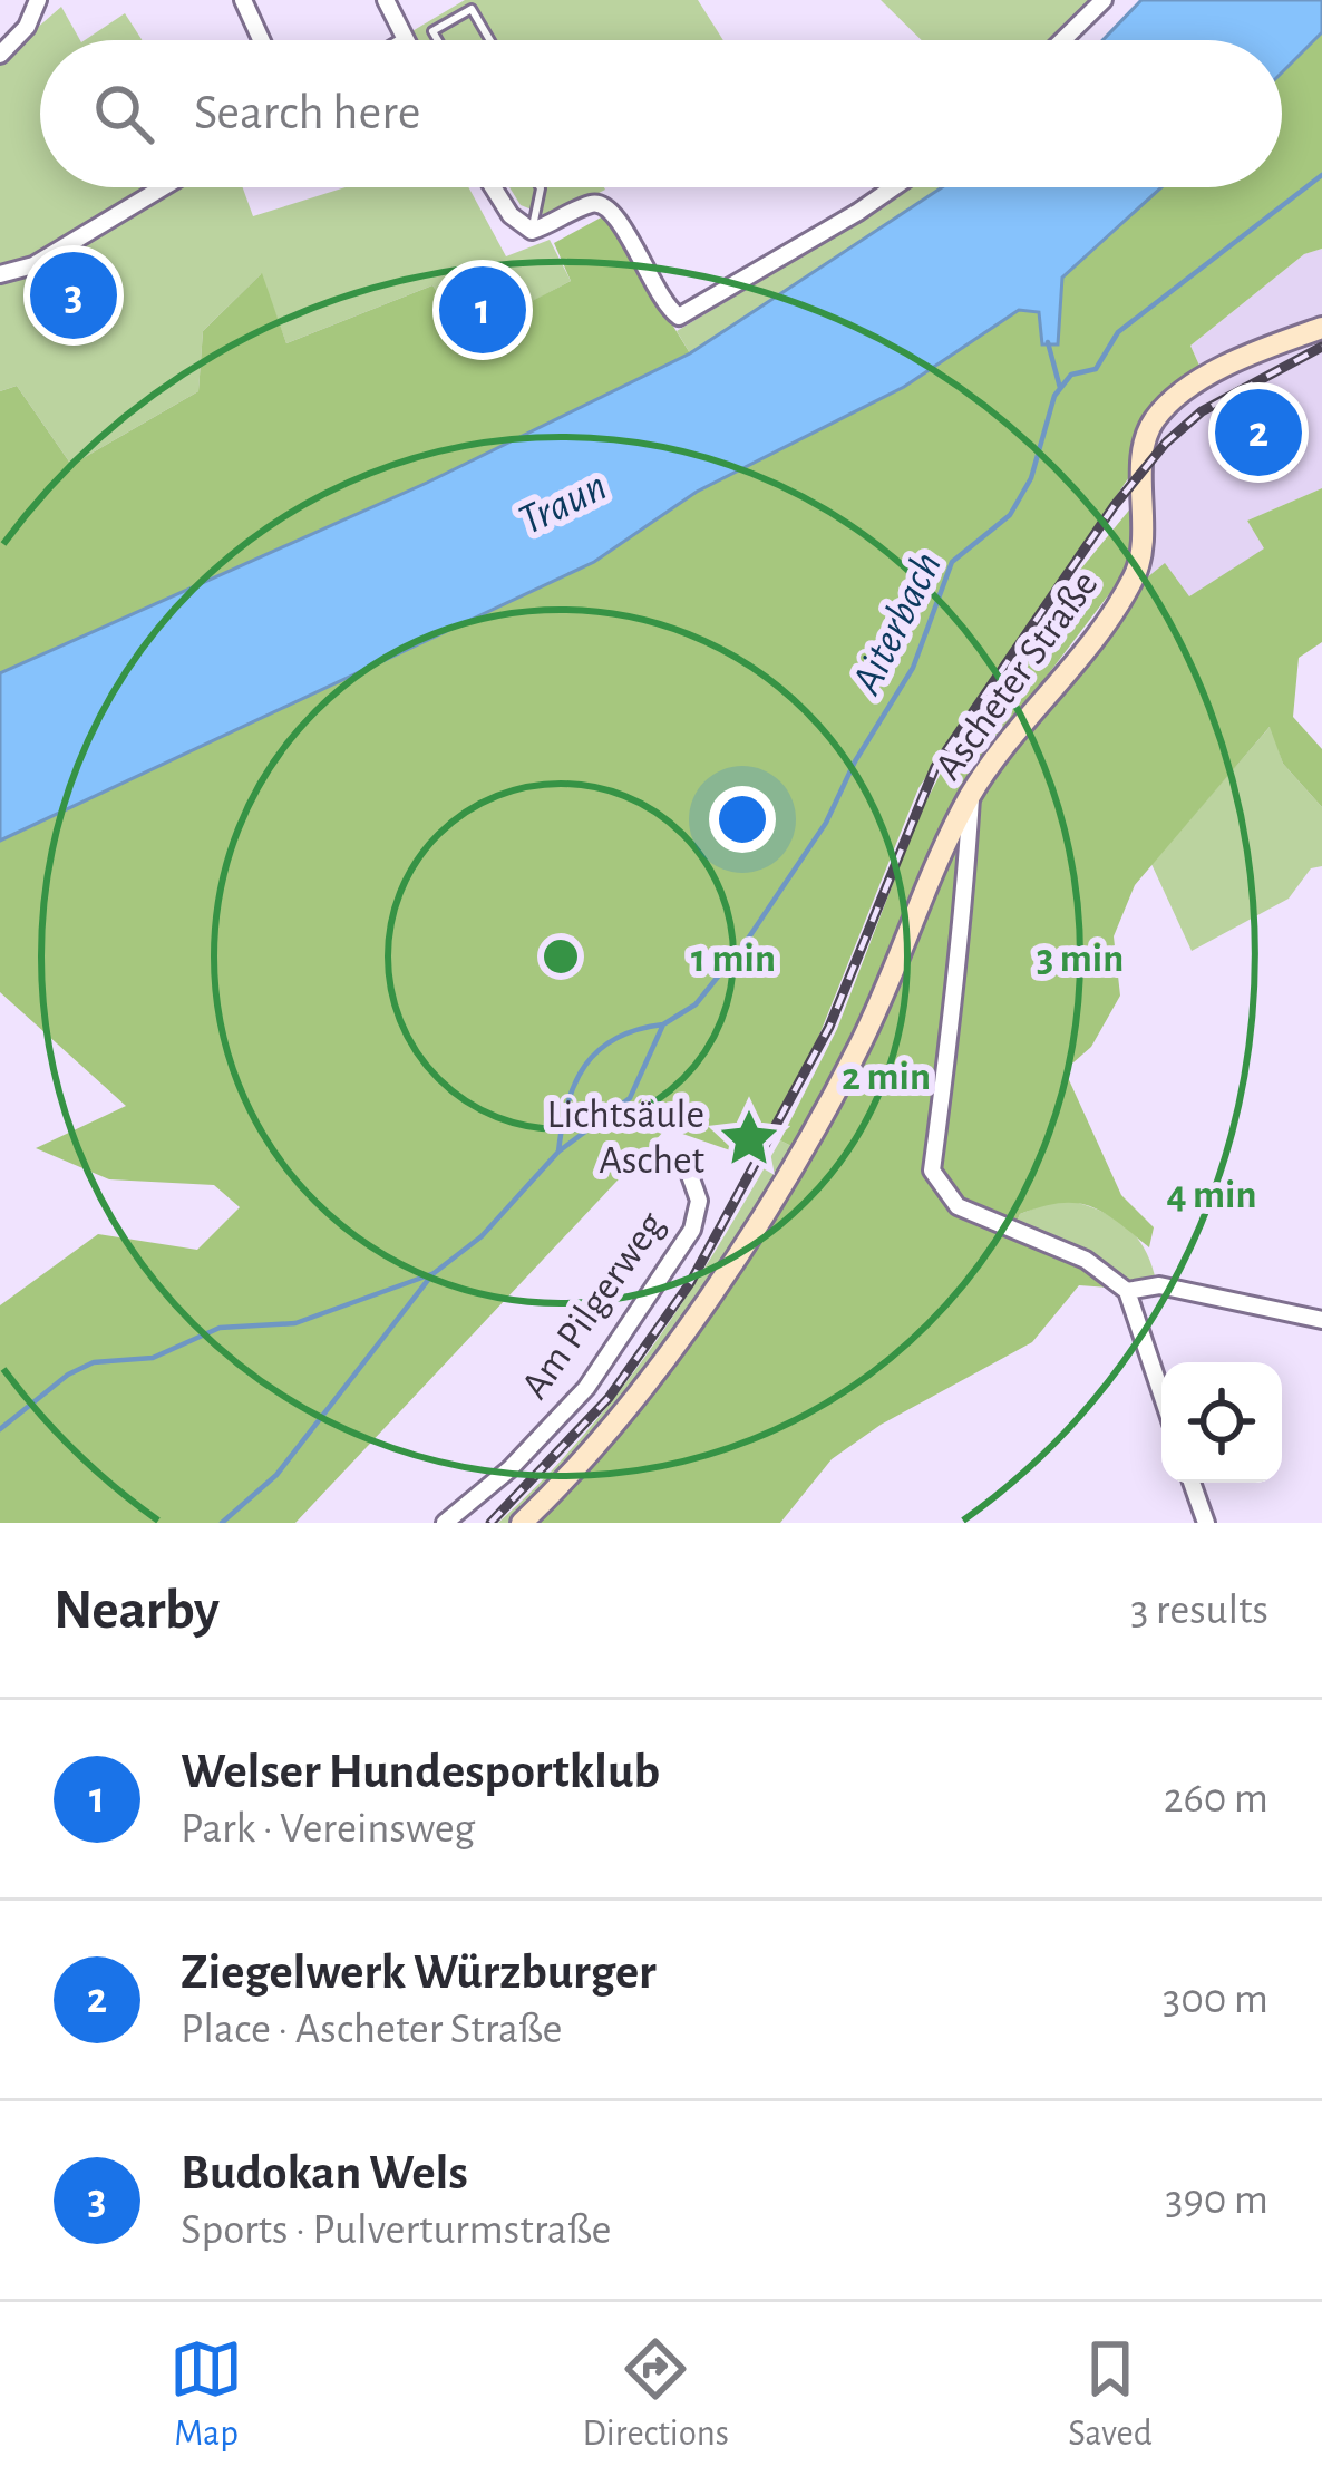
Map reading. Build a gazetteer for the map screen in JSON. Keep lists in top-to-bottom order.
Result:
{
  "streets": {
    "main road": ["Ascheter Straße"],
    "street": ["Am Pilgerweg"]
  },
  "water": ["Traun", "Aiterbach"],
  "places": {
    "place": ["Lichtsäule Aschet"]
  },
  "page": {
    "search": "Search here",
    "pins": ["3", "1", "2"],
    "heading": ["Nearby", "3 results"],
    "list": [
      {
        "mark": "1",
        "name": "Welser Hundesportklub",
        "note": "Park · Vereinsweg",
        "value": "260 m"
      },
      {
        "mark": "2",
        "name": "Ziegelwerk Würzburger",
        "note": "Place · Ascheter Straße",
        "value": "300 m"
      },
      {
        "mark": "3",
        "name": "Budokan Wels",
        "note": "Sports · Pulverturmstraße",
        "value": "390 m"
      }
    ],
    "nav": ["Map", "Directions", "Saved"]
  },
  "rings": [
    "1 min",
    "3 min",
    "2 min",
    "4 min"
  ]
}
